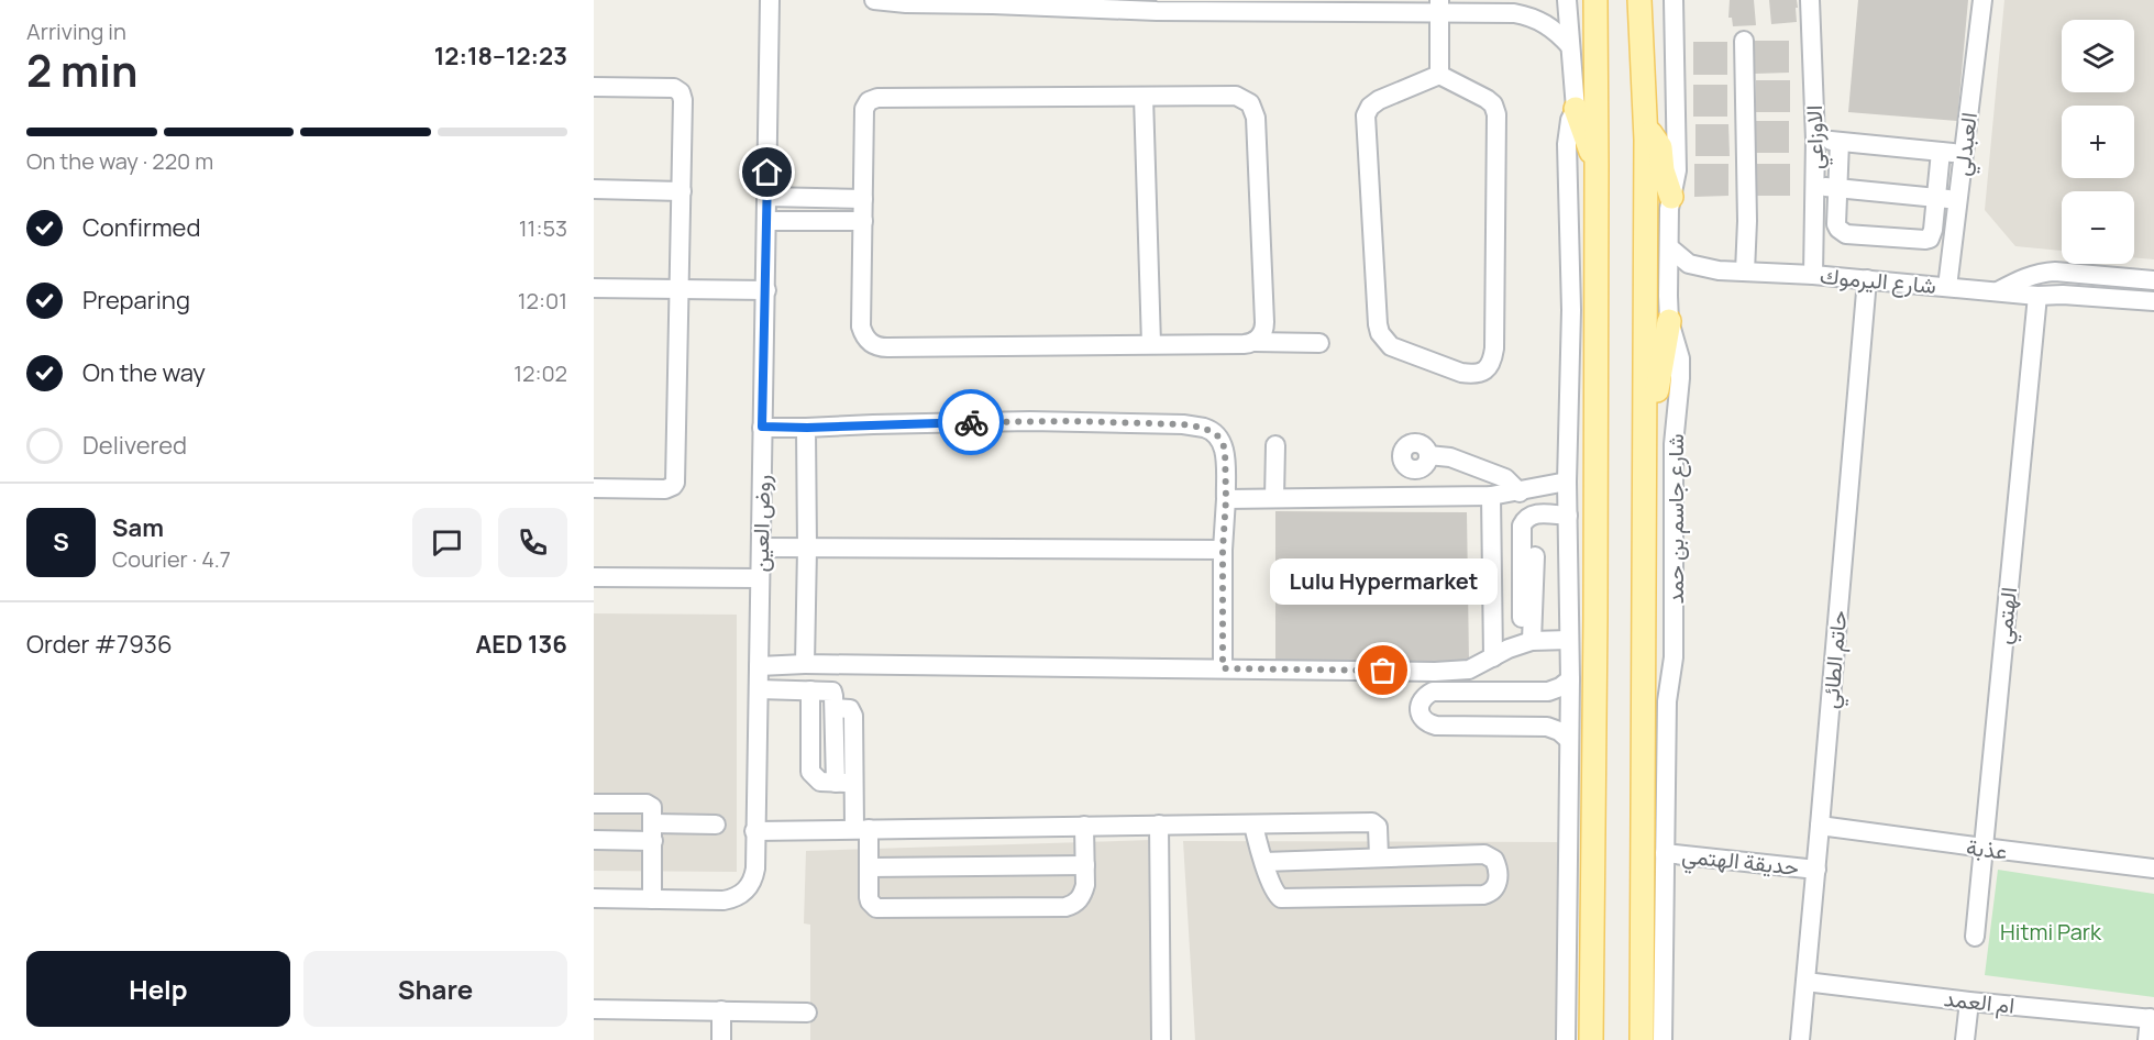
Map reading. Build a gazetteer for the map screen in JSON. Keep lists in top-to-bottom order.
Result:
{
  "streets": {
    "main road": ["شارع جاسم بن حمد"],
    "street": [
      "الاوزاعي",
      "العبدلي",
      "شارع اليرموك",
      "روض العين",
      "الهتمي",
      "حاتم الطائي",
      "عذبة",
      "حديقة الهتمي",
      "ام العمد"
    ]
  },
  "crossings": [
    ["الاوزاعي", "شارع اليرموك"],
    ["العبدلي", "شارع اليرموك"],
    ["شارع اليرموك", "الهتمي"],
    ["شارع اليرموك", "حاتم الطائي"],
    ["شارع جاسم بن حمد", "حديقة الهتمي"],
    ["الهتمي", "عذبة"],
    ["حاتم الطائي", "عذبة"],
    ["حاتم الطائي", "حديقة الهتمي"],
    ["حاتم الطائي", "ام العمد"]
  ],
  "parks": ["Hitmi Park"],
  "places": ["Lulu Hypermarket"],
  "page": {
    "heading": ["2 min", "Arriving in", "12:18–12:23"],
    "panel": [
      "Sam",
      "Courier · 4.7",
      "Order #7936",
      "AED 136"
    ],
    "map_buttons": ["+", "−"],
    "bar": "On the way · 220 m",
    "list": [
      ["Confirmed", "11:53"],
      ["Preparing", "12:01"],
      ["On the way", "12:02"],
      "Delivered"
    ],
    "round": "S",
    "bubble": "Lulu Hypermarket",
    "buttons": ["Help", "Share"]
  }
}
